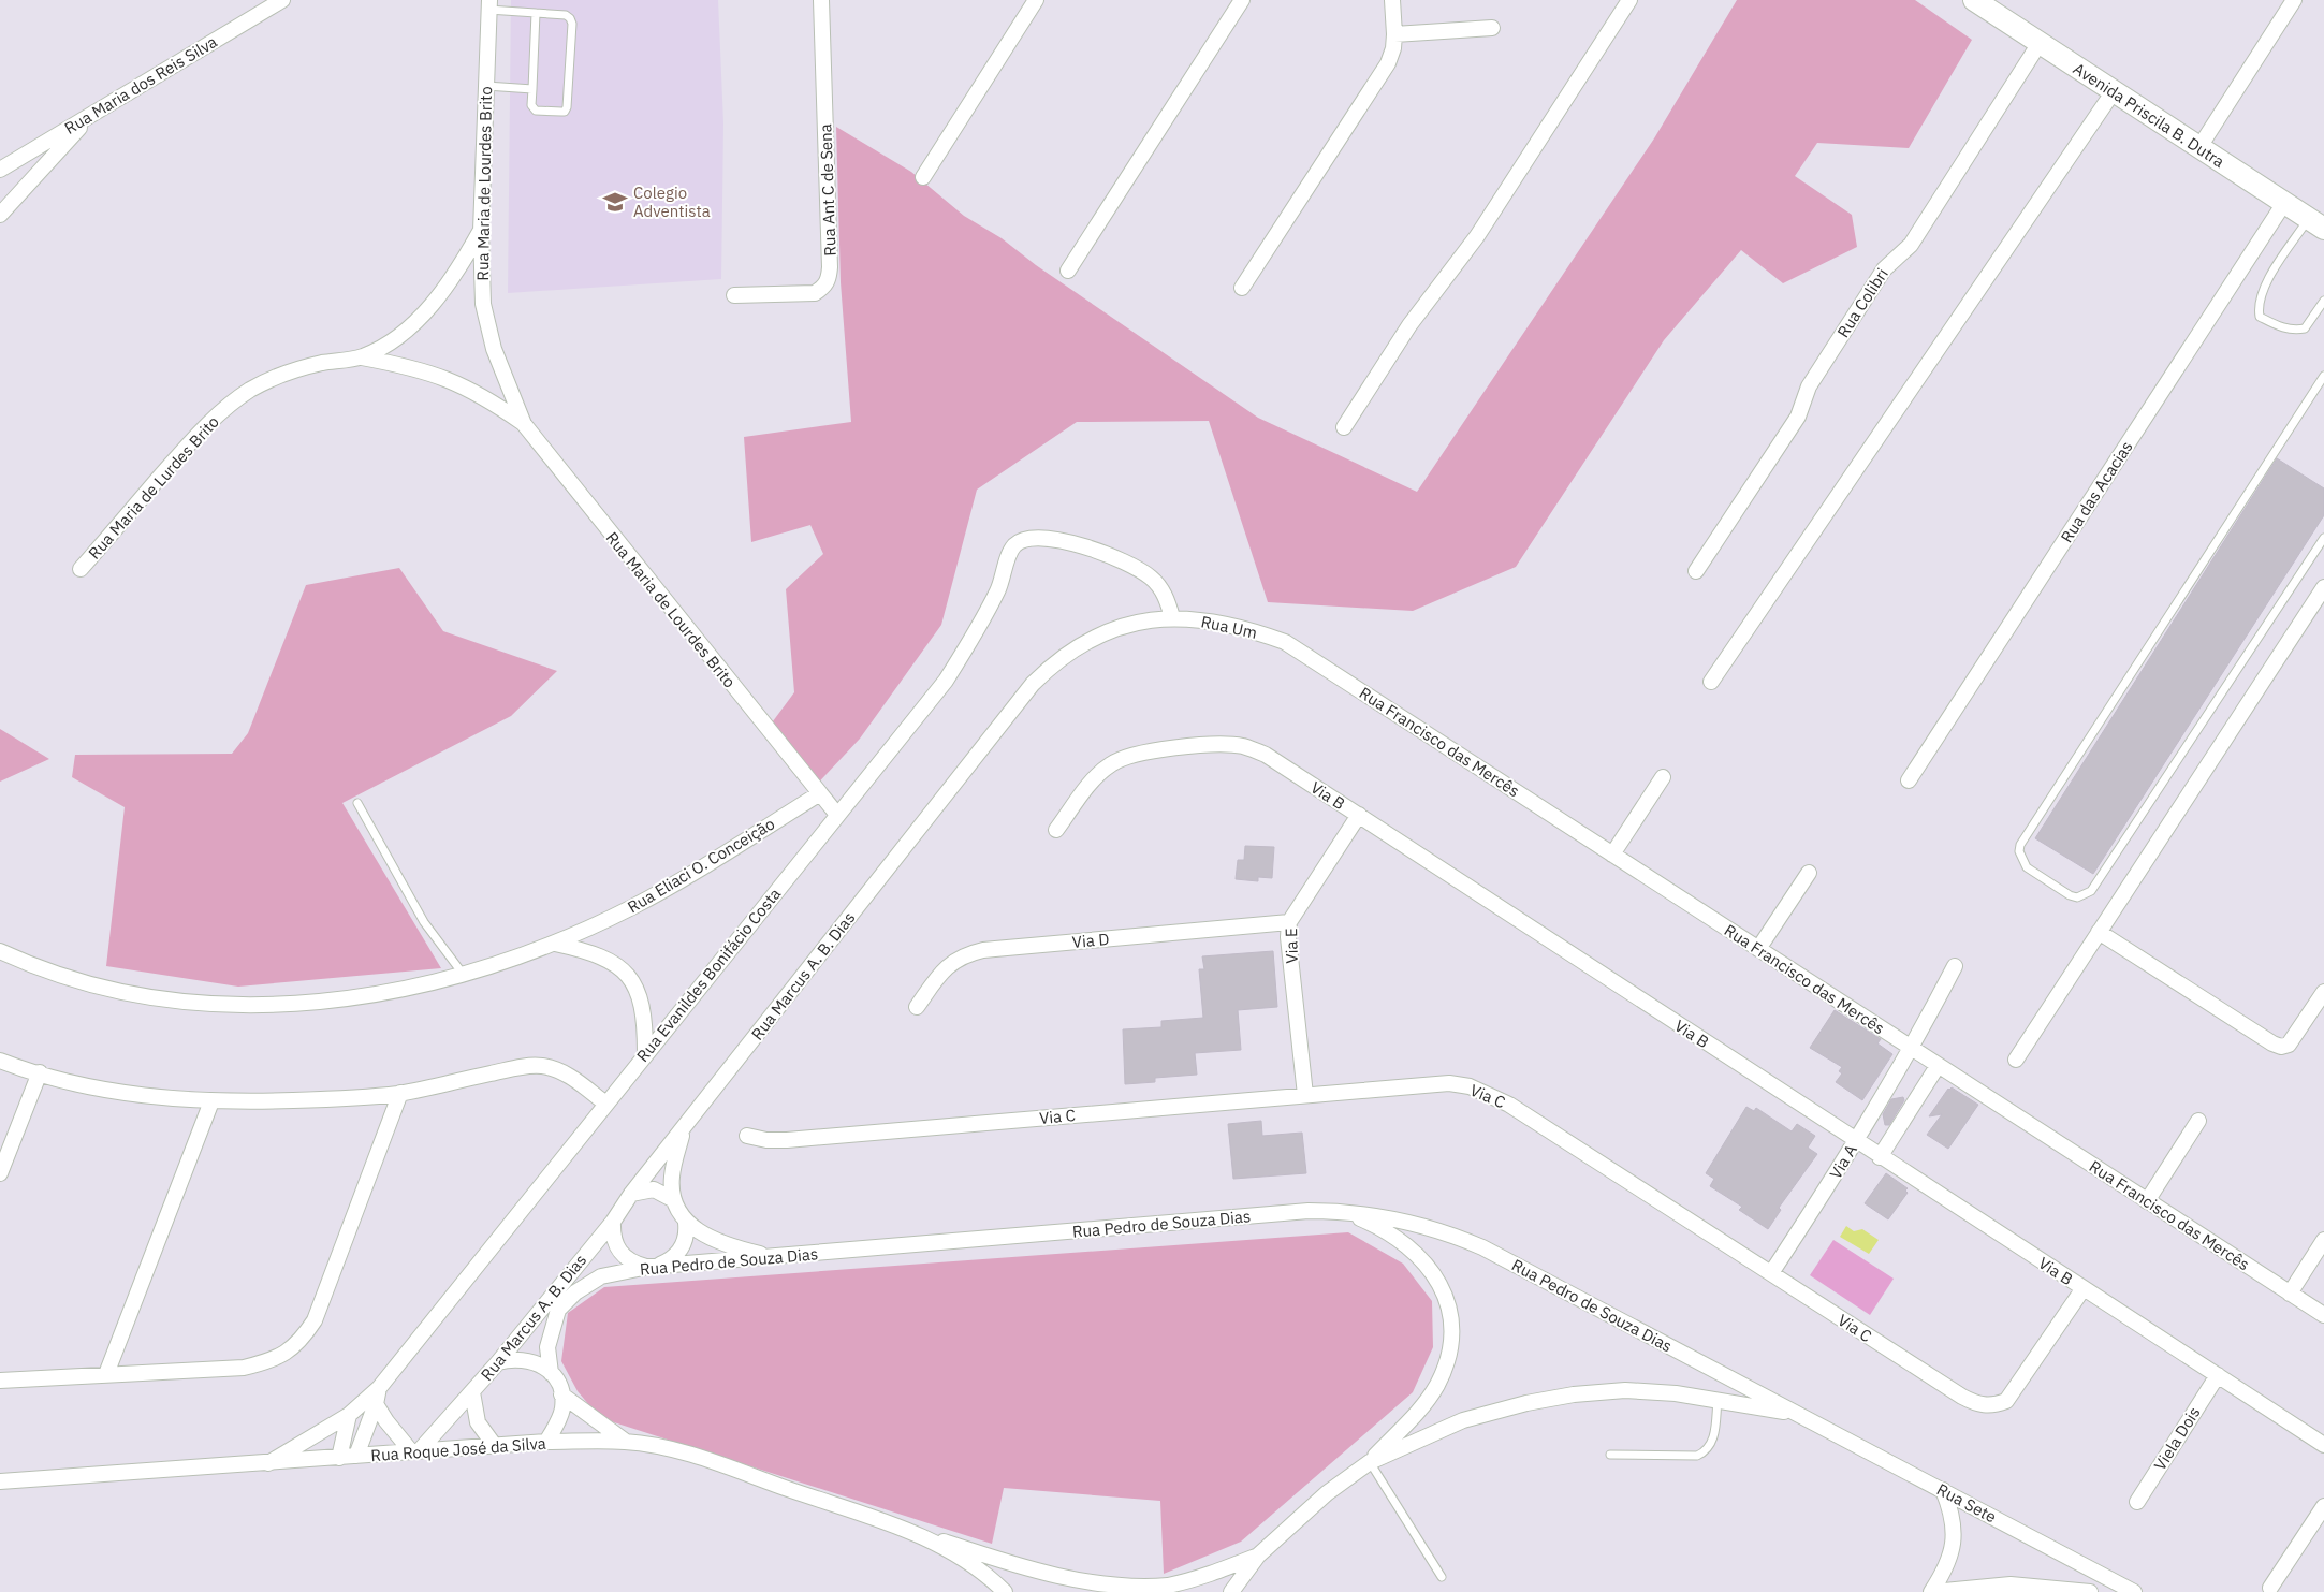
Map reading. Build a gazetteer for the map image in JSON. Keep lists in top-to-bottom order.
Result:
{
  "streets": {
    "street": [
      "Rua Maria dos Reis Silva",
      "Avenida Priscila B. Dutra",
      "Rua Maria de Lourdes Brito",
      "Rua Ant C de Sena",
      "Rua Colibri",
      "Rua Maria de Lurdes Brito",
      "Rua das Acacias",
      "Rua Um",
      "Rua Francisco das Mercês",
      "Via B",
      "Rua Eliaci O. Conceição",
      "Via D",
      "Via E",
      "Rua Evanildes Bonifácio Costa",
      "Rua Marcus A. B. Dias",
      "Via C",
      "Via A",
      "Rua Pedro de Souza Dias",
      "Viela Dois",
      "Rua Roque José da Silva",
      "Rua Sete"
    ]
  },
  "crossings": [
    ["Avenida Priscila B. Dutra", "Rua Colibri"],
    ["Avenida Priscila B. Dutra", "Rua das Acacias"],
    ["Rua Maria de Lourdes Brito", "Rua Maria de Lurdes Brito"],
    ["Rua Maria de Lourdes Brito", "Rua Eliaci O. Conceição"],
    ["Rua Um", "Rua Francisco das Mercês"],
    ["Rua Um", "Rua Evanildes Bonifácio Costa"],
    ["Rua Um", "Rua Marcus A. B. Dias"],
    ["Rua Francisco das Mercês", "Via A"],
    ["Via B", "Via E"],
    ["Via B", "Via C"],
    ["Via B", "Via A"],
    ["Via B", "Viela Dois"],
    ["Via D", "Via E"],
    ["Via E", "Via C"],
    ["Rua Evanildes Bonifácio Costa", "Rua Marcus A. B. Dias"],
    ["Rua Evanildes Bonifácio Costa", "Rua Roque José da Silva"],
    ["Rua Marcus A. B. Dias", "Rua Pedro de Souza Dias"],
    ["Rua Marcus A. B. Dias", "Rua Roque José da Silva"],
    ["Via C", "Via A"],
    ["Rua Pedro de Souza Dias", "Rua Roque José da Silva"],
    ["Rua Pedro de Souza Dias", "Rua Sete"]
  ],
  "places": {
    "school or university": ["Colegio Adventista"]
  }
}
